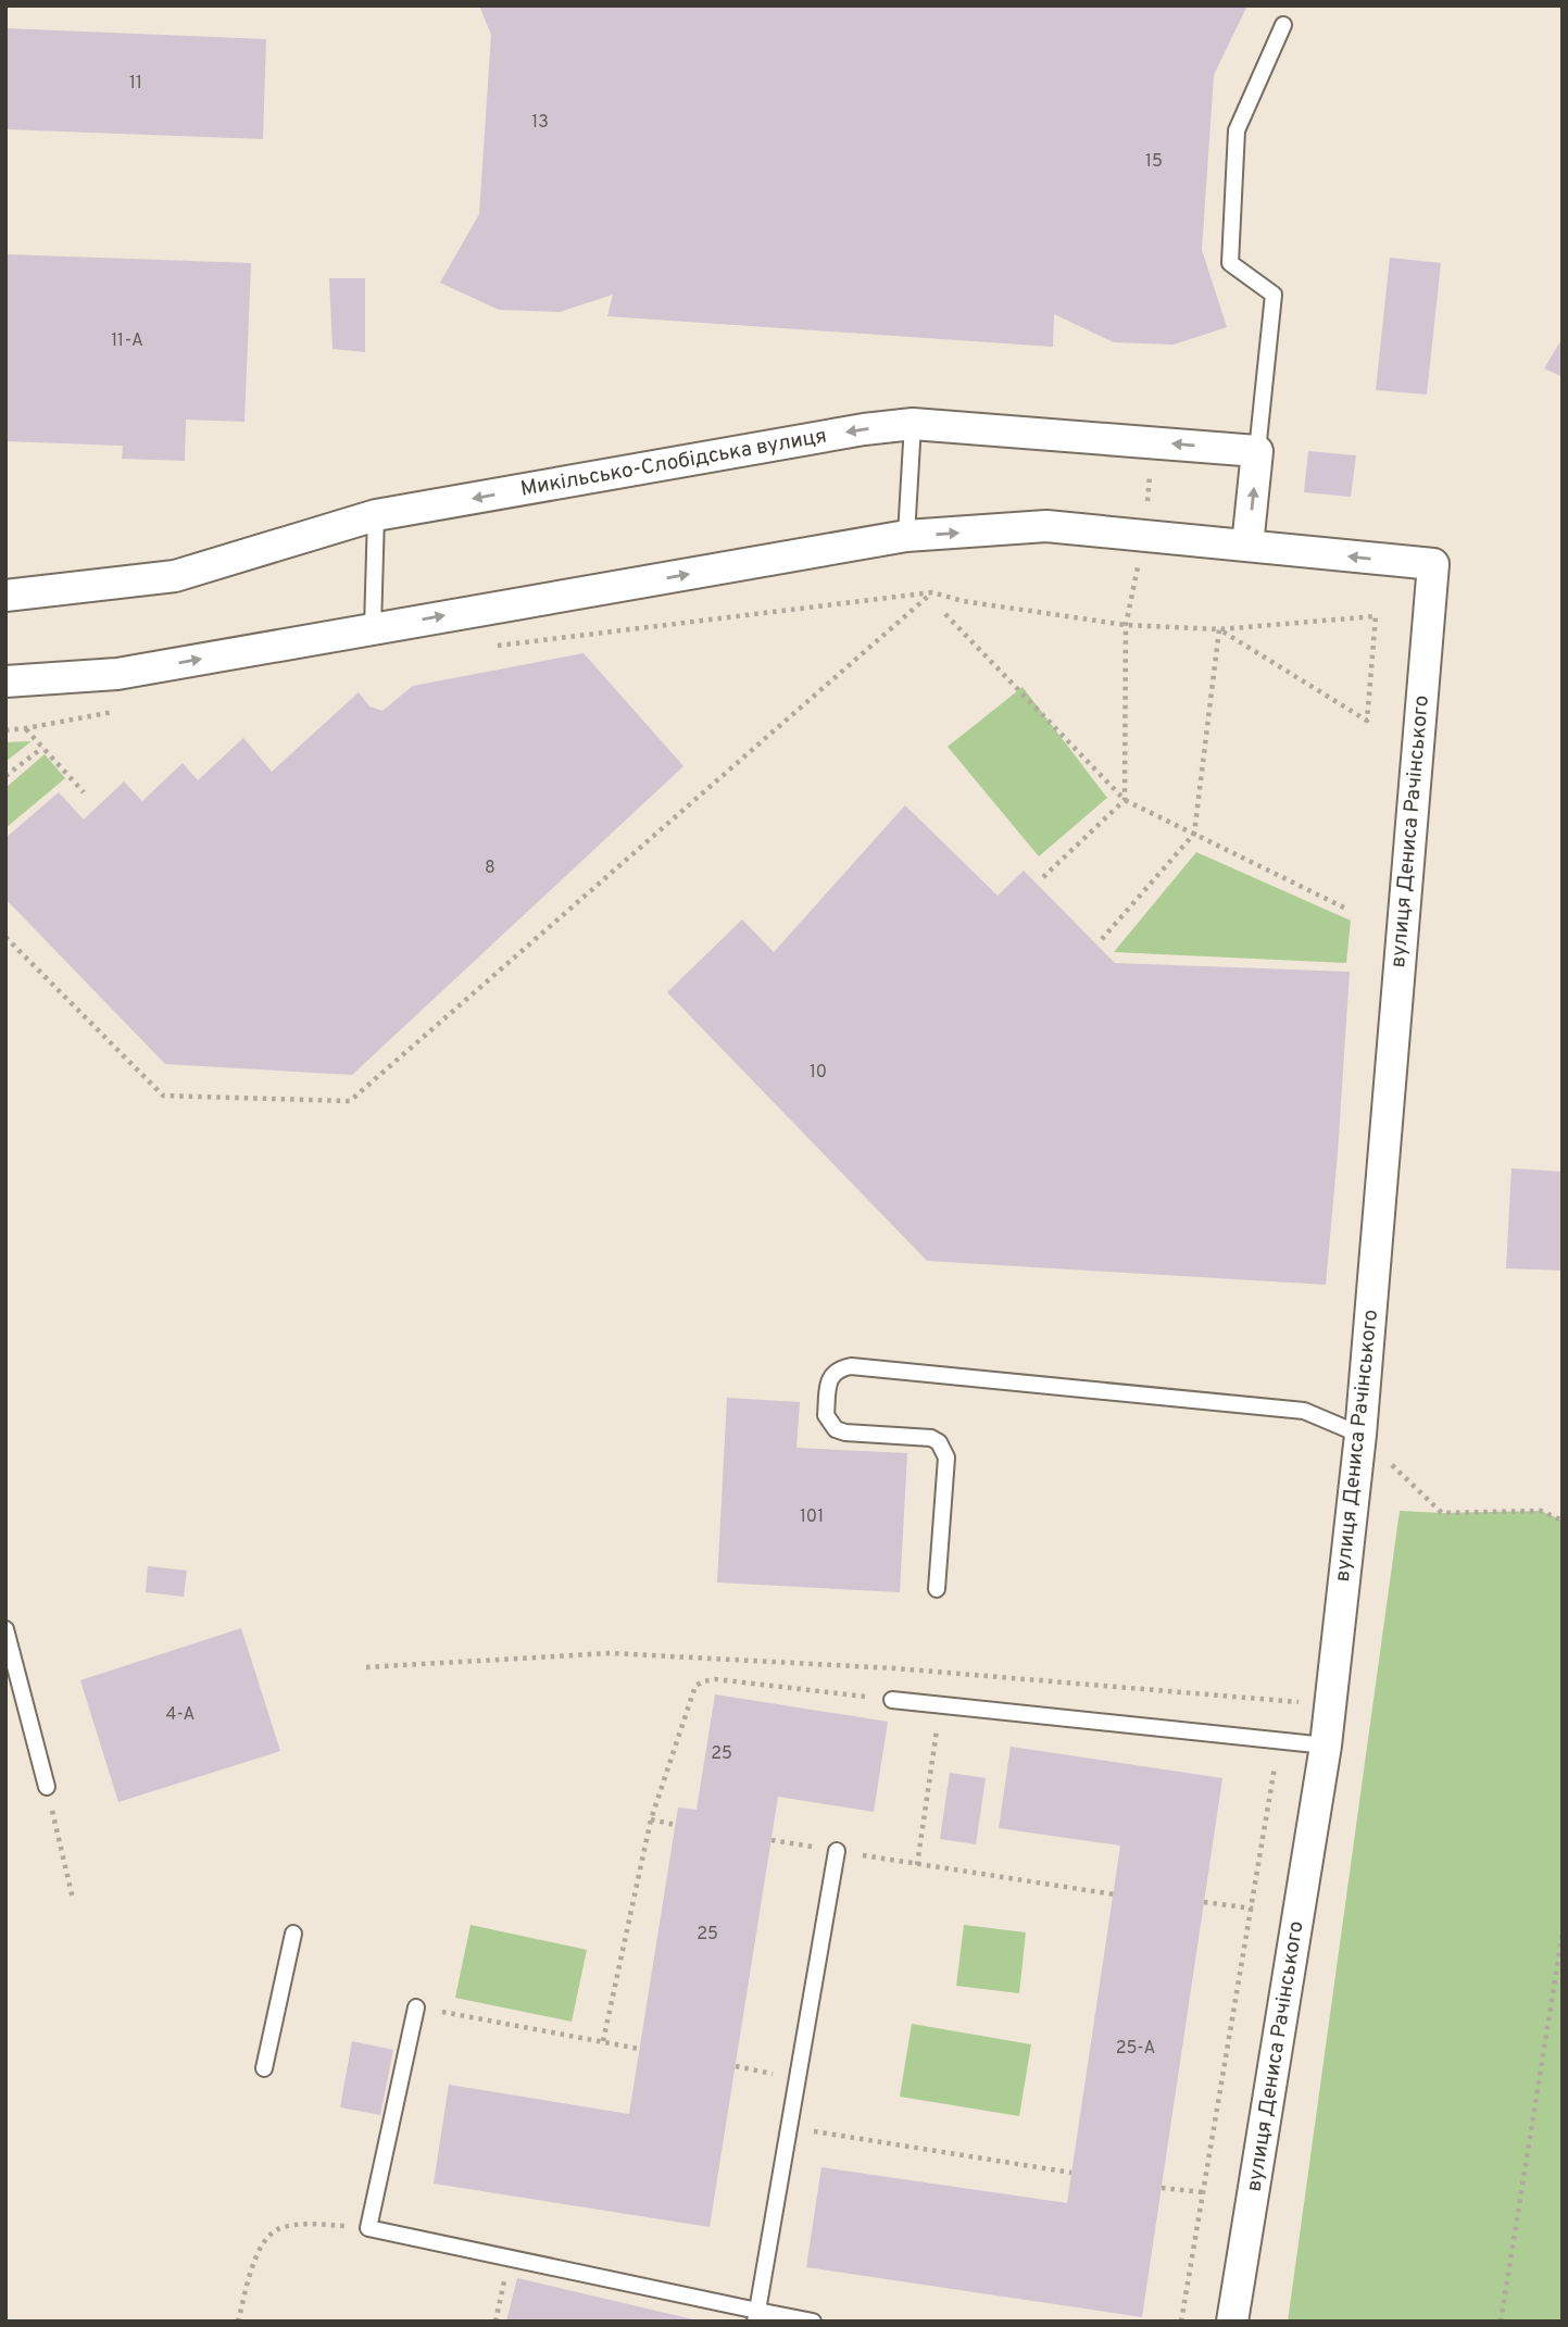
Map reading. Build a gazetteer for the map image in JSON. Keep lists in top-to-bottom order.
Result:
{
  "streets": {
    "street": ["Микільсько-Слобідська вулиця", "вулиця Дениса Рачінського"]
  },
  "one_way": ["вулиця Дениса Рачінського"],
  "house_numbers": [
    "11",
    "13",
    "15",
    "11-А",
    "8",
    "10",
    "101",
    "4-А",
    "25",
    "25",
    "25-А"
  ]
}
